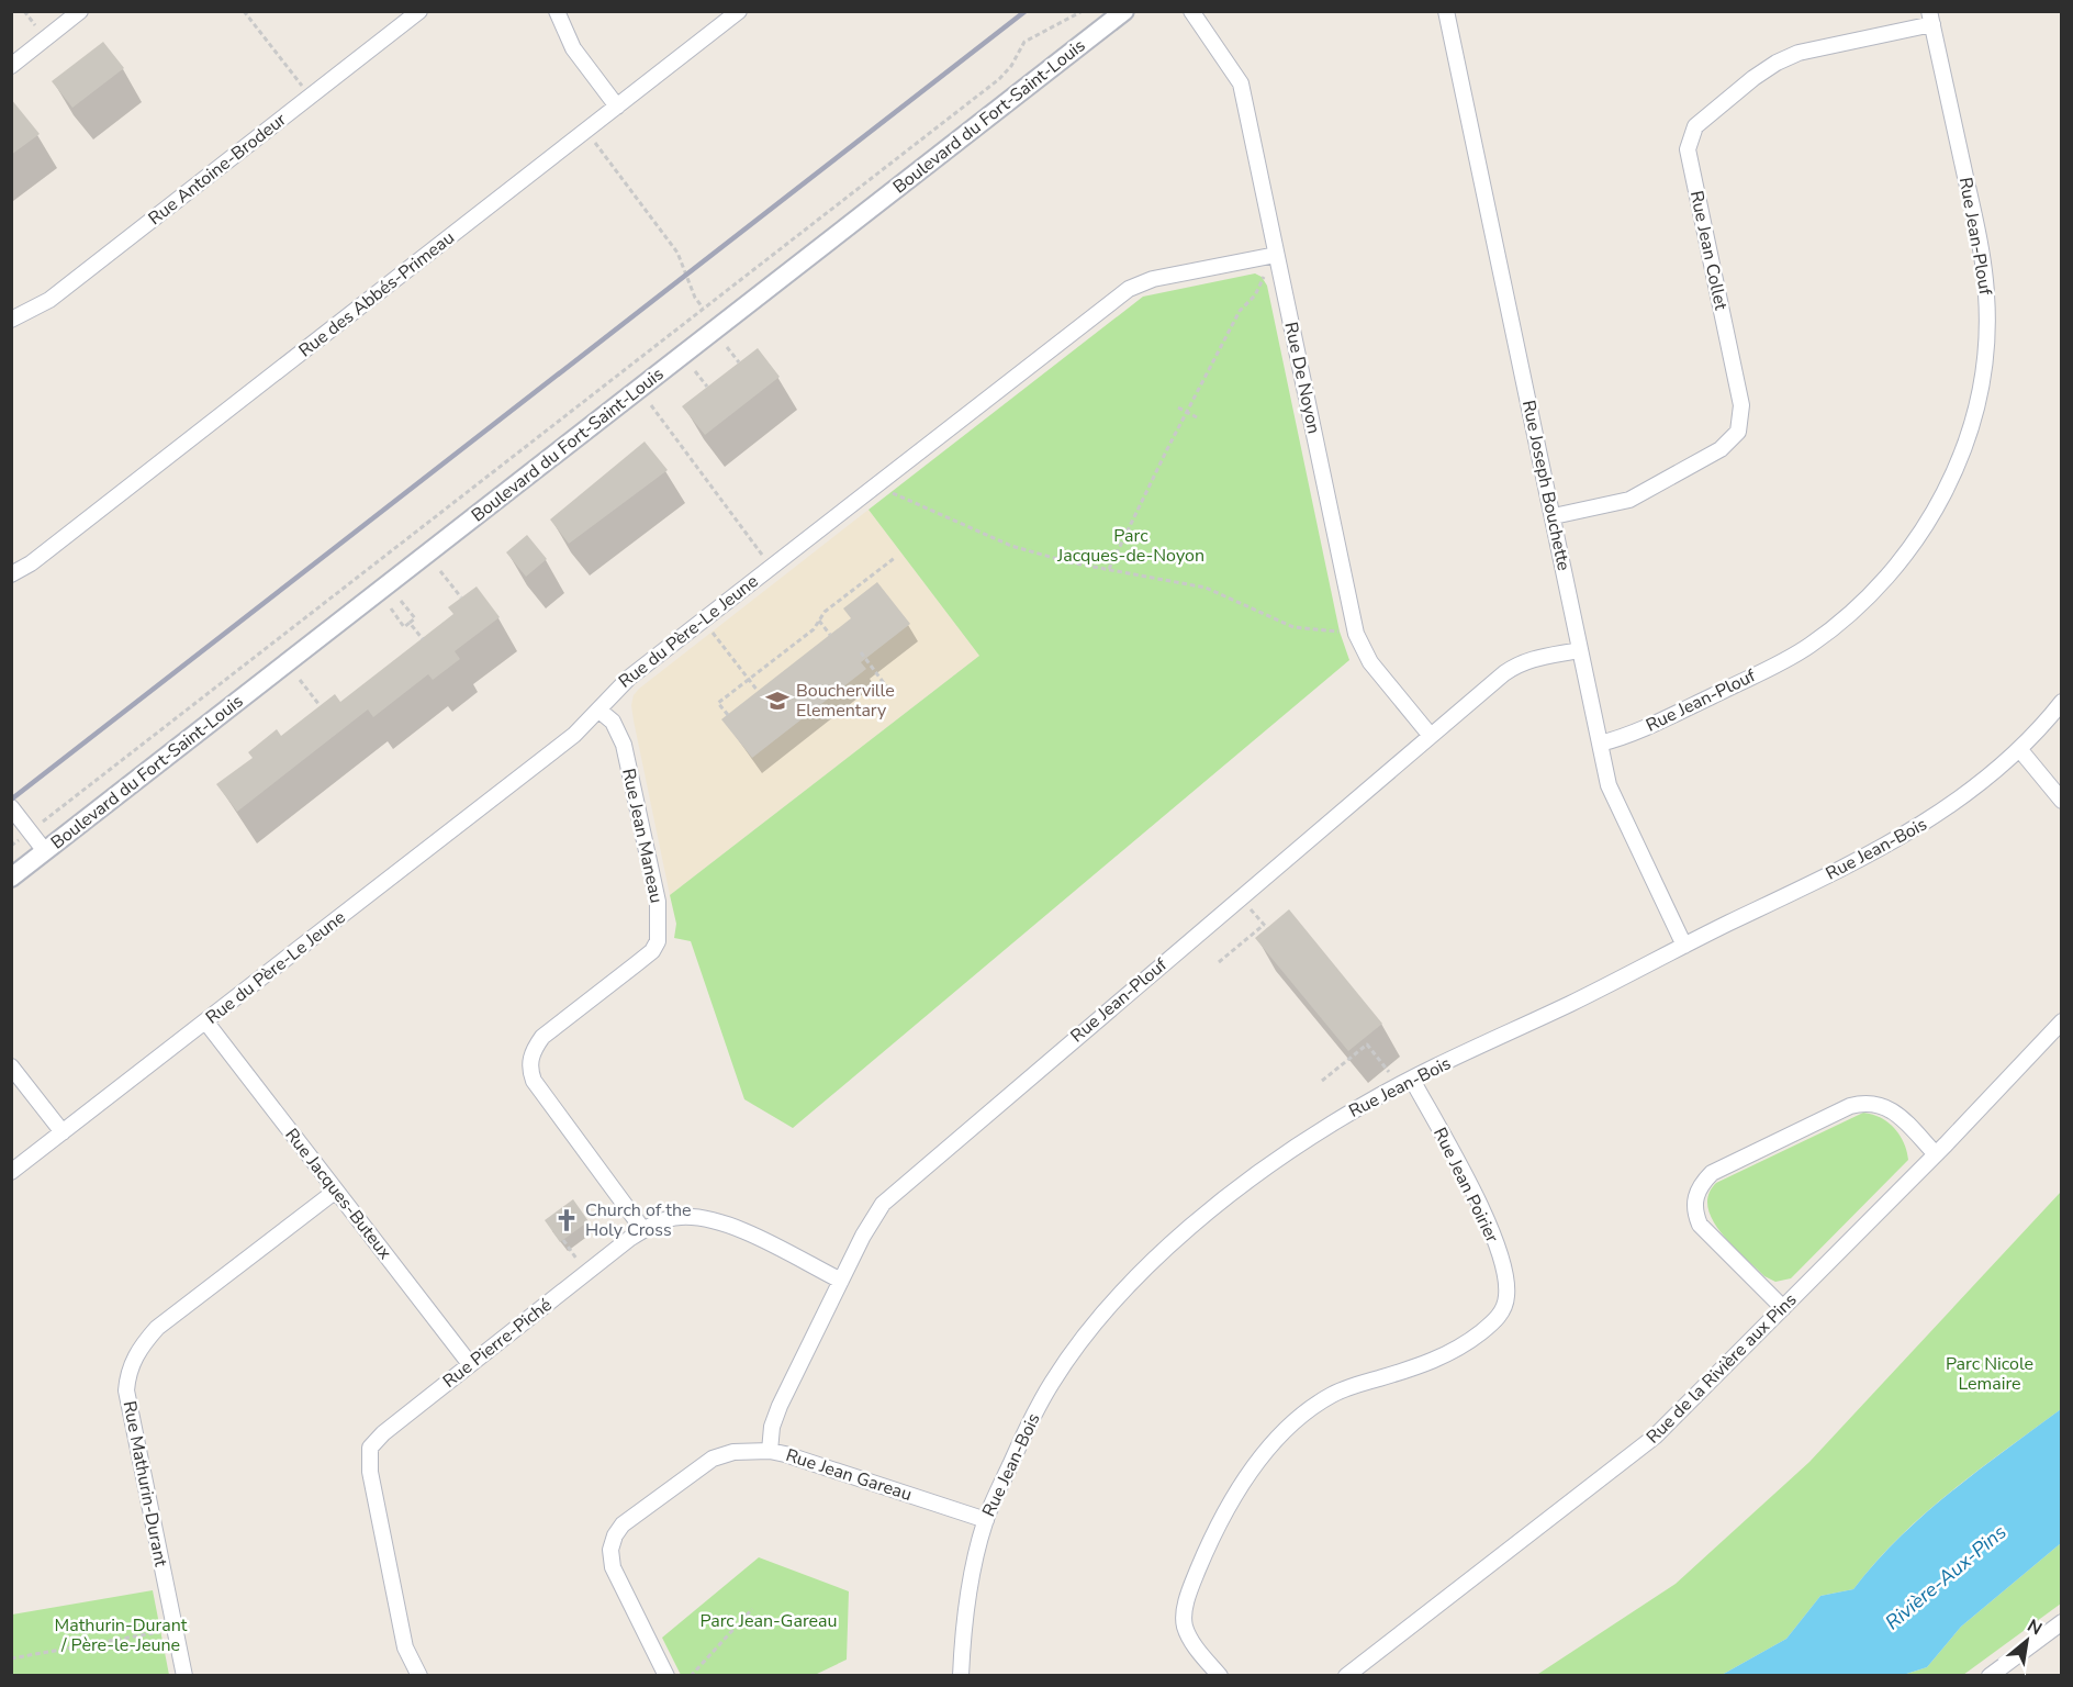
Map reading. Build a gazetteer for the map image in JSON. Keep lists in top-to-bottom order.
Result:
{
  "streets": {
    "street": [
      "Boulevard du Fort-Saint-Louis",
      "Rue Antoine-Brodeur",
      "Rue Jean-Plouf",
      "Rue Jean Collet",
      "Rue des Abbés-Primeau",
      "Rue De Noyon",
      "Rue Joseph Bouchette",
      "Rue du Père-Le Jeune",
      "Rue Jean Maneau",
      "Rue Jean-Bois",
      "Rue Jean Poirier",
      "Rue Jacques-Buteux",
      "Rue Pierre-Piché",
      "Rue de la Rivière aux Pins",
      "Rue Jean Gareau",
      "Rue Mathurin-Durant"
    ]
  },
  "crossings": [
    ["Rue Jean-Plouf", "Rue Jean Collet"],
    ["Rue Jean-Plouf", "Rue De Noyon"],
    ["Rue Jean-Plouf", "Rue Joseph Bouchette"],
    ["Rue Jean-Plouf", "Rue Pierre-Piché"],
    ["Rue Jean-Plouf", "Rue Jean Gareau"],
    ["Rue Jean Collet", "Rue Joseph Bouchette"],
    ["Rue De Noyon", "Rue du Père-Le Jeune"],
    ["Rue Joseph Bouchette", "Rue Jean-Bois"],
    ["Rue du Père-Le Jeune", "Rue Jean Maneau"],
    ["Rue du Père-Le Jeune", "Rue Jacques-Buteux"],
    ["Rue Jean Maneau", "Rue Pierre-Piché"],
    ["Rue Jean-Bois", "Rue Jean Poirier"],
    ["Rue Jean-Bois", "Rue Jean Gareau"],
    ["Rue Jacques-Buteux", "Rue Pierre-Piché"],
    ["Rue Jacques-Buteux", "Rue Mathurin-Durant"]
  ],
  "water": ["Rivière-Aux-Pins"],
  "parks": [
    "Parc Jacques-de-Noyon",
    "Parc Nicole Lemaire",
    "Parc Jean-Gareau",
    "Mathurin-Durant / Père-le-Jeune"
  ],
  "places": {
    "school or university": ["Boucherville Elementary"],
    "church": ["Church of the Holy Cross"]
  },
  "north": "top right"
}
